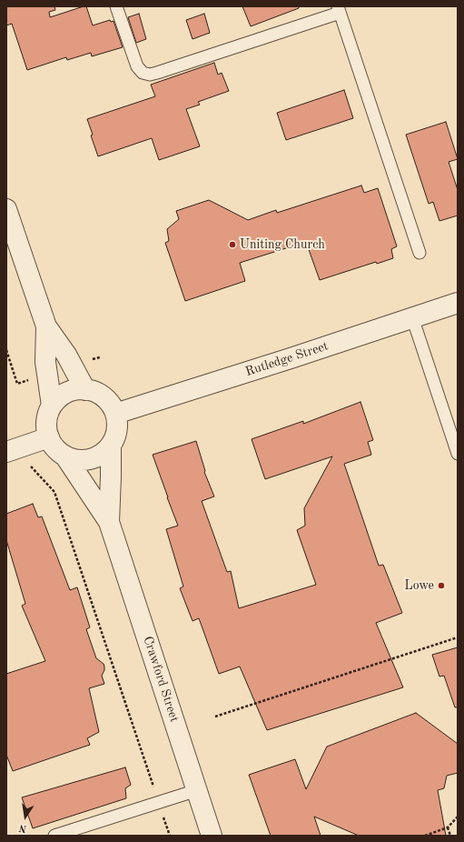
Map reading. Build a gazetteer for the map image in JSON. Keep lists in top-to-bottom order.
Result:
{
  "streets": {
    "street": ["Rutledge Street", "Crawford Street"]
  },
  "crossings": [
    ["Rutledge Street", "Crawford Street"]
  ],
  "places": ["Uniting Church", "Lowe"],
  "north": "bottom"
}
